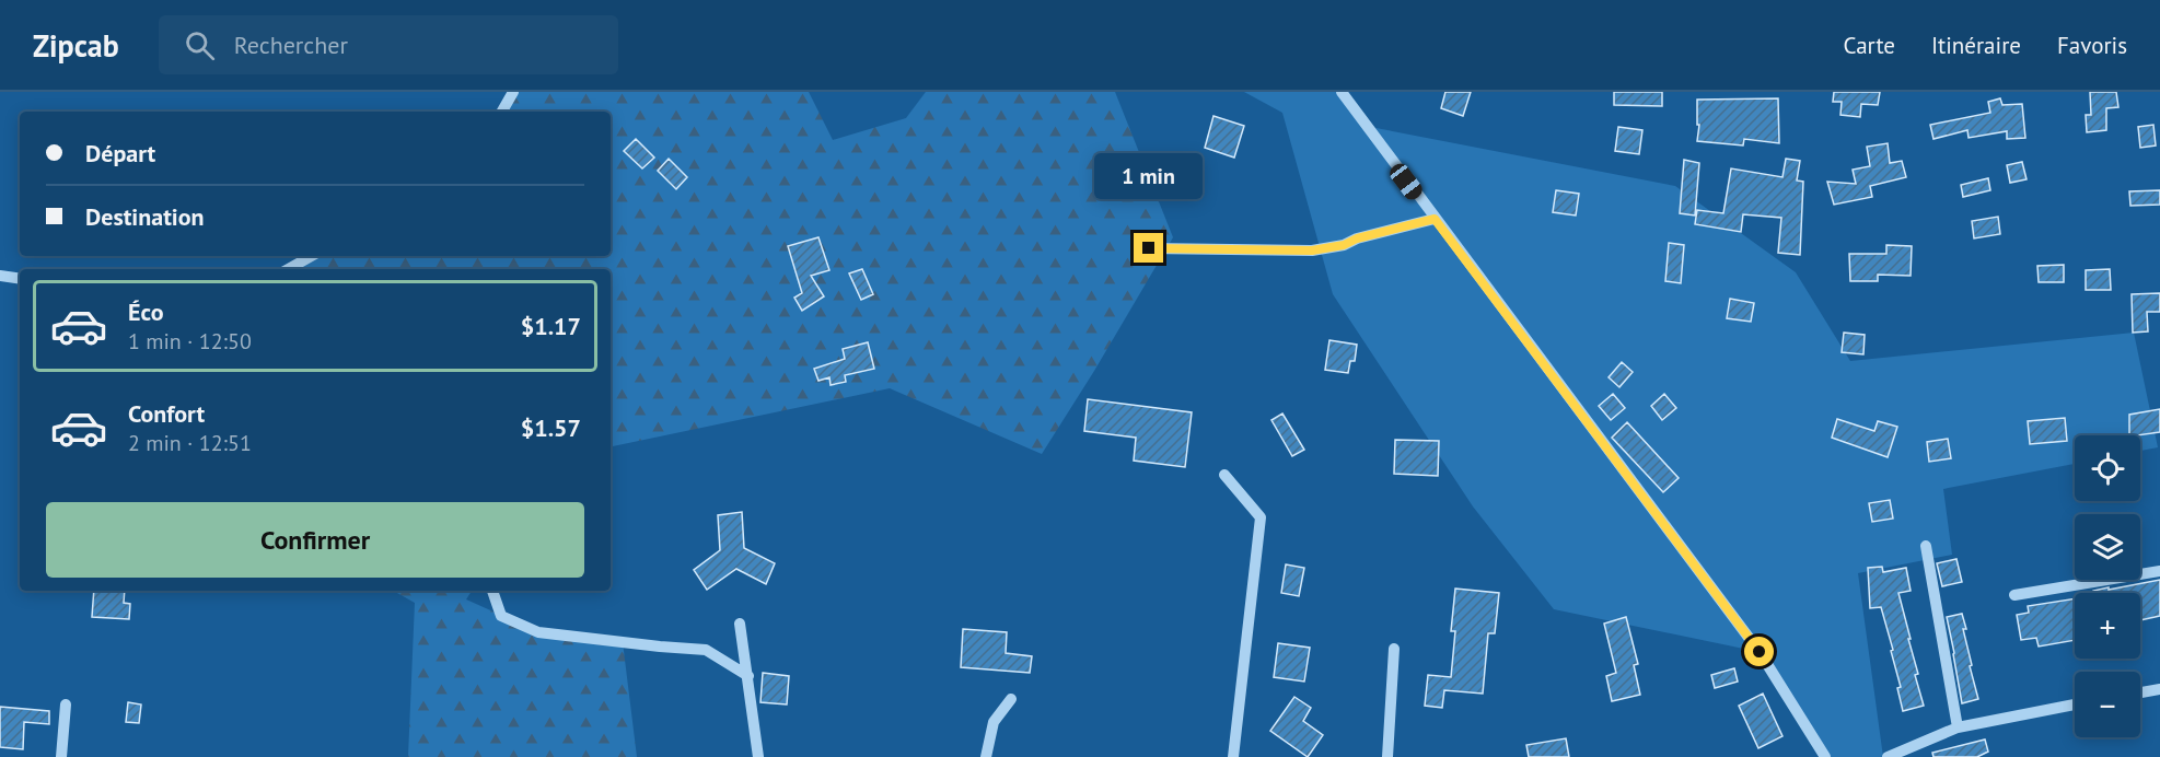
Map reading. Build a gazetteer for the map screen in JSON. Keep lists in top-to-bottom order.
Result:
{
  "page": {
    "header": "Zipcab",
    "search": "Rechercher",
    "nav": ["Carte", "Itinéraire", "Favoris"],
    "banner": ["Départ", "Destination"],
    "bubble": "1 min",
    "list": [
      {
        "name": "Éco",
        "note": "1 min · 12:50",
        "value": "$1.17"
      },
      {
        "name": "Confort",
        "note": "2 min · 12:51",
        "value": "$1.57"
      }
    ],
    "map_buttons": ["+", "−"],
    "buttons": "Confirmer"
  }
}
